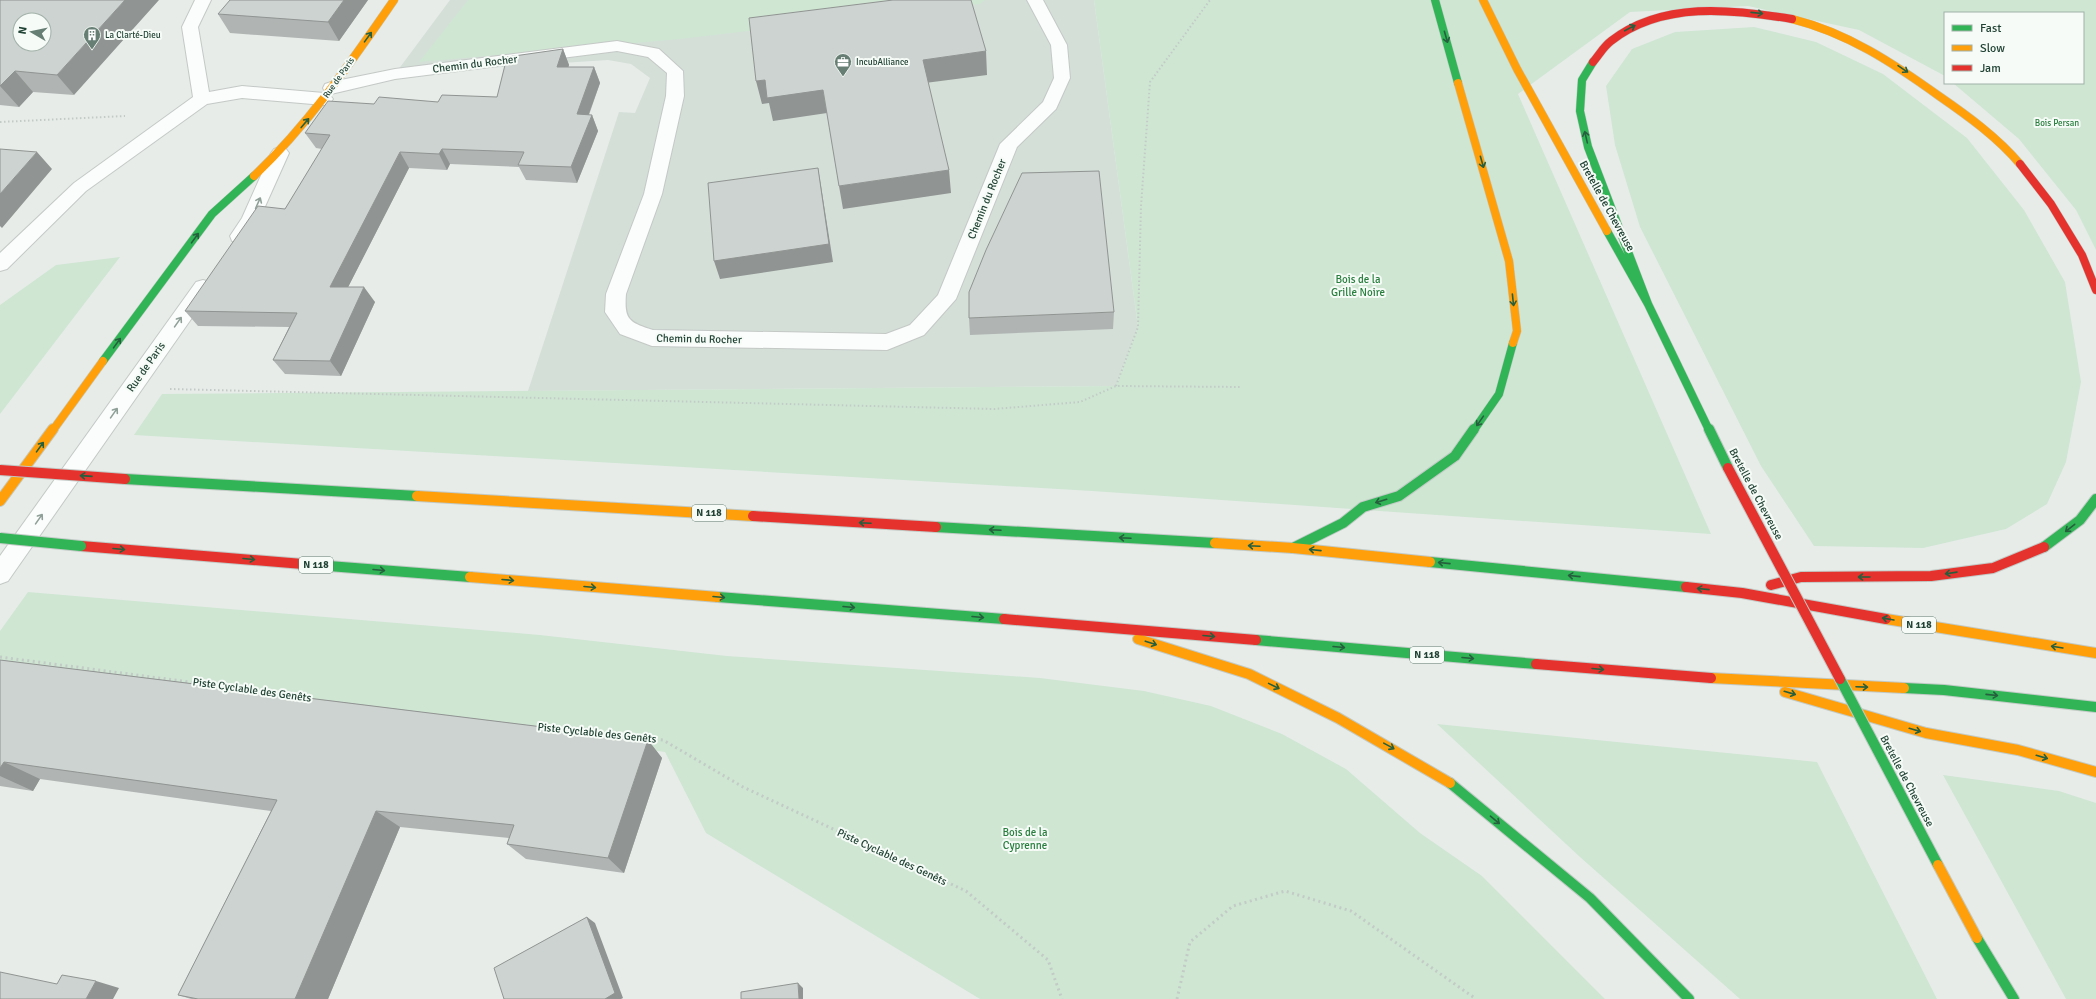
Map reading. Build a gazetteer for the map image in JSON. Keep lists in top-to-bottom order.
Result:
{
  "streets": {
    "main road": ["Rue de Paris", "Bretelle de Chevreuse", "N 118"],
    "street": ["Chemin du Rocher"],
    "path": ["Piste Cyclable des Genêts"]
  },
  "crossings": [
    ["Chemin du Rocher", "Rue de Paris"]
  ],
  "one_way": ["Rue de Paris"],
  "parks": ["Bois Persan", "Bois de la Grille Noire", "Bois de la Cyprenne"],
  "places": {
    "building": ["La Clarté-Dieu"],
    "office": ["IncubAlliance"]
  },
  "legend": ["Fast", "Slow", "Jam"],
  "north": "left"
}
